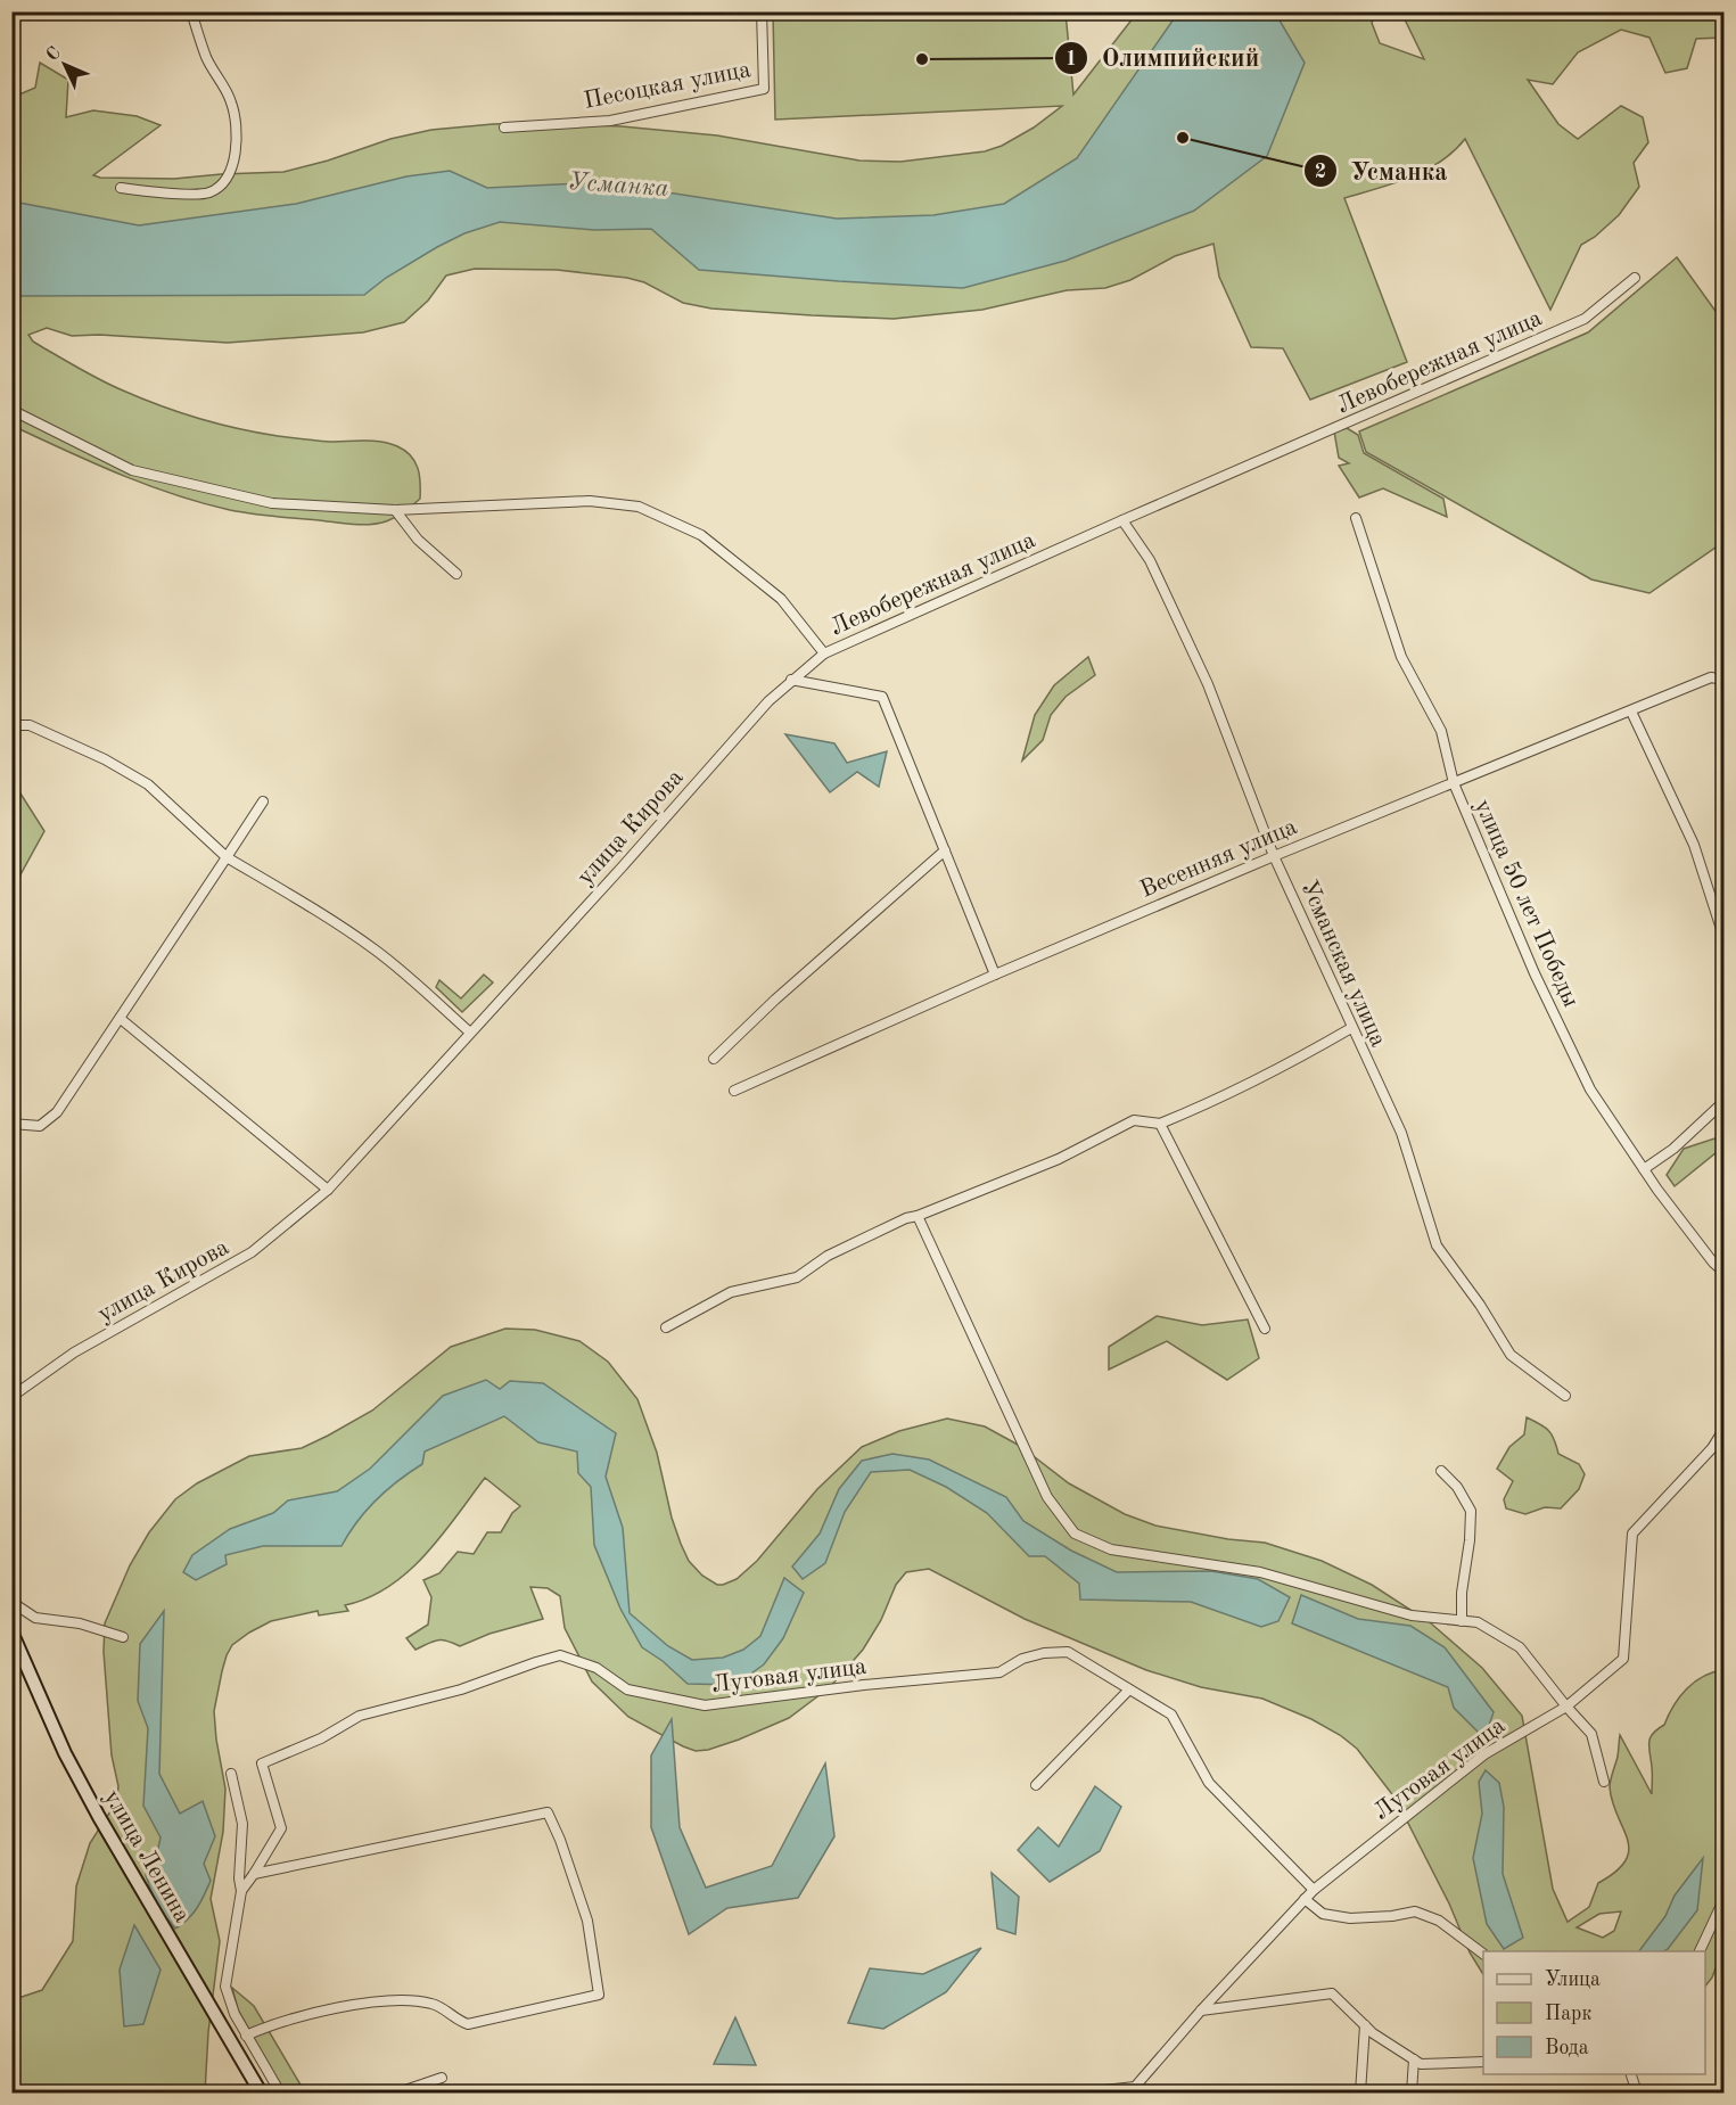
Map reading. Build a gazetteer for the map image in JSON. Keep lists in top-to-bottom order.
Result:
{
  "streets": {
    "main road": ["улица Ленина"],
    "street": [
      "Песоцкая улица",
      "Левобережная улица",
      "улица Кирова",
      "Весенняя улица",
      "улица 50 лет Победы",
      "Усманская улица",
      "Луговая улица"
    ]
  },
  "crossings": [
    ["Левобережная улица", "улица Кирова"],
    ["Левобережная улица", "Усманская улица"],
    ["Весенняя улица", "улица 50 лет Победы"],
    ["Весенняя улица", "Усманская улица"]
  ],
  "water": ["Усманка"],
  "places": ["Олимпийский", "Усманка"],
  "legend": ["Улица", "Парк", "Вода"],
  "north": "top left"
}
